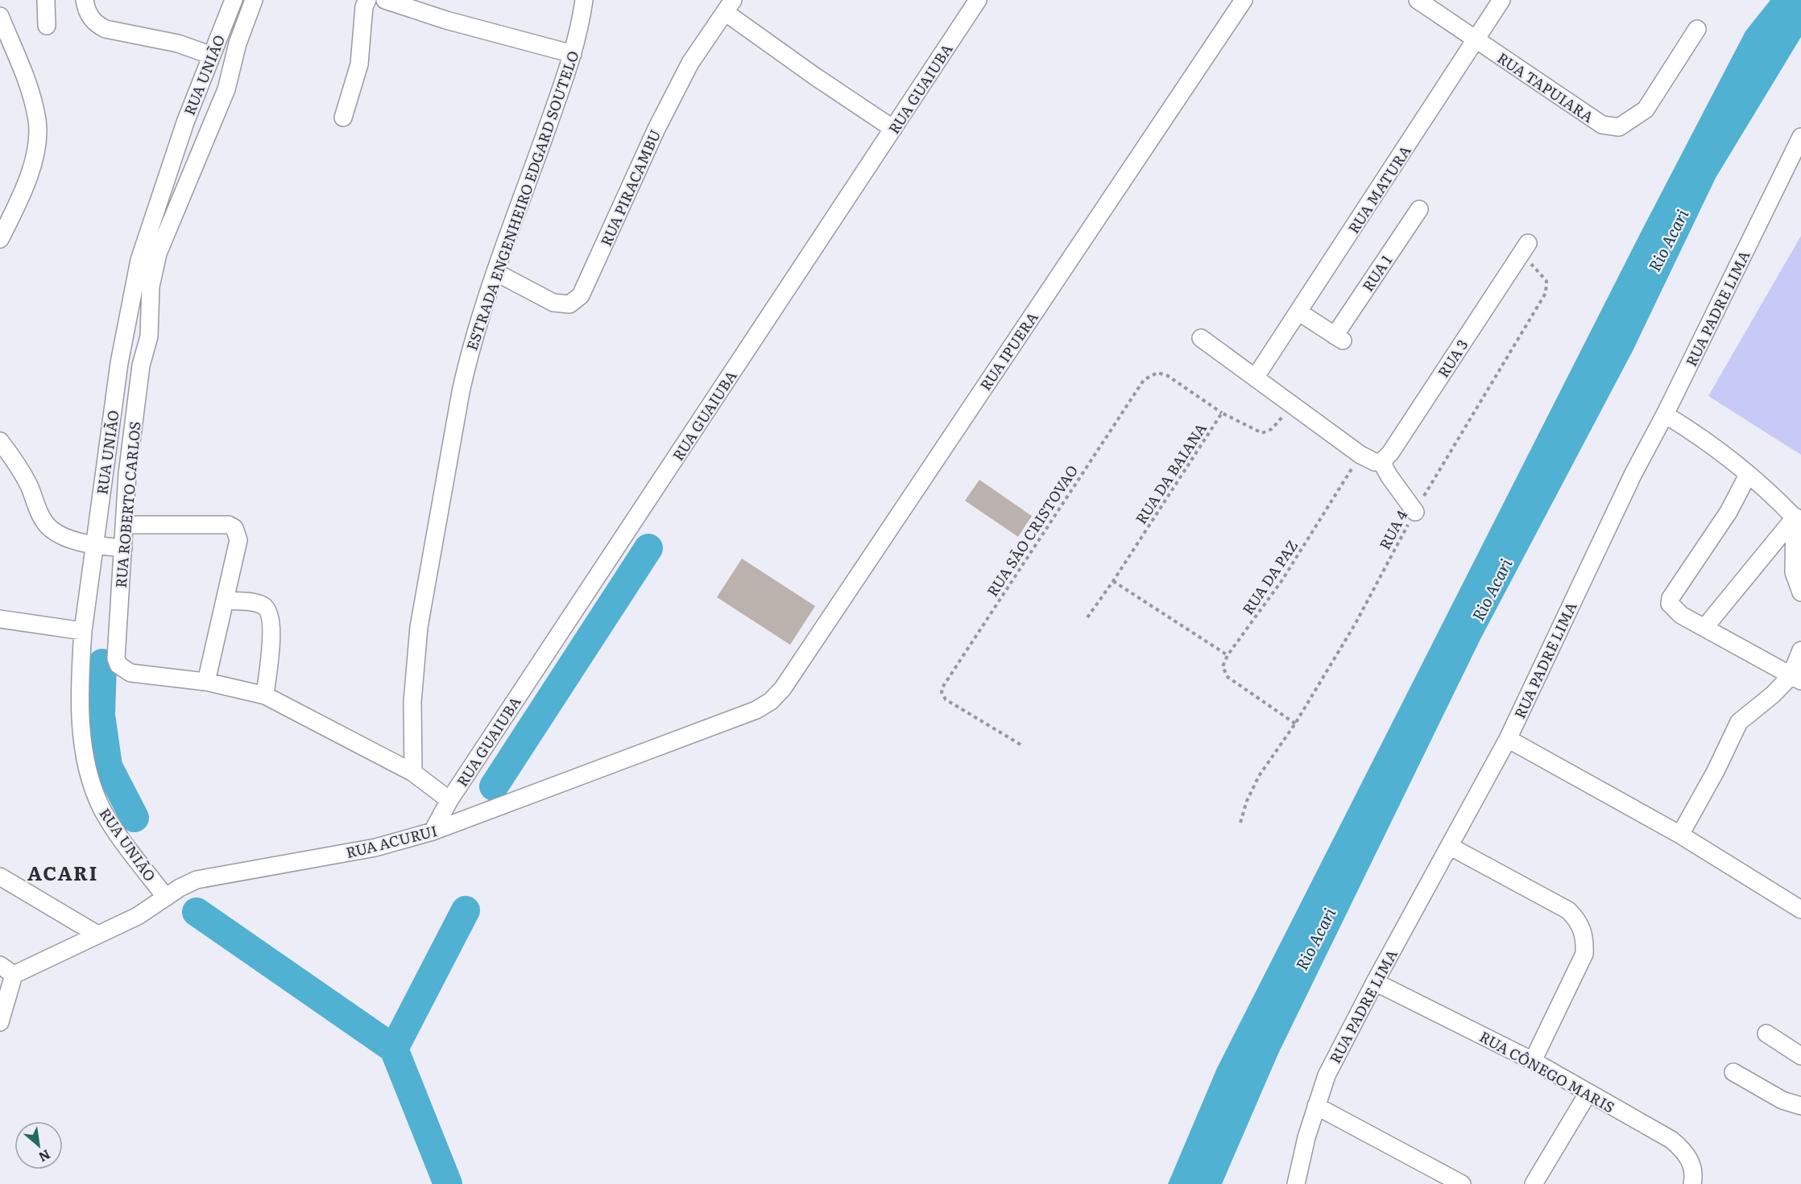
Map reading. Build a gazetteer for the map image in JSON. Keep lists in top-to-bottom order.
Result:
{
  "streets": {
    "street": [
      "RUA UNIÃO",
      "RUA TAPUIARA",
      "RUA GUAIUBA",
      "RUA PIRACAMBU",
      "RUA MATURA",
      "ESTRADA ENGENHEIRO EDGARD SOUTELO",
      "RUA 1",
      "RUA PADRE LIMA",
      "RUA IPUERA",
      "RUA 3",
      "RUA ROBERTO CARLOS",
      "RUA ACURUI",
      "RUA CÔNEGO MARIS"
    ],
    "path": [
      "RUA DA BAIANA",
      "RUA 4",
      "RUA SĀO CRISTOVAO",
      "RUA DA PAZ"
    ]
  },
  "crossings": [
    ["RUA UNIÃO", "RUA ACURUI"],
    ["RUA TAPUIARA", "RUA MATURA"],
    ["RUA GUAIUBA", "RUA ROBERTO CARLOS"],
    ["RUA GUAIUBA", "RUA ACURUI"],
    ["RUA PIRACAMBU", "ESTRADA ENGENHEIRO EDGARD SOUTELO"],
    ["RUA MATURA", "RUA 1"],
    ["ESTRADA ENGENHEIRO EDGARD SOUTELO", "RUA ROBERTO CARLOS"],
    ["RUA PADRE LIMA", "RUA CÔNEGO MARIS"],
    ["RUA IPUERA", "RUA ACURUI"],
    ["RUA 3", "RUA 4"],
    ["RUA 3", "RUA DA PAZ"],
    ["RUA DA BAIANA", "RUA SĀO CRISTOVAO"]
  ],
  "districts": ["ACARI"],
  "water": ["Rio Acari"],
  "north": "bottom right"
}
